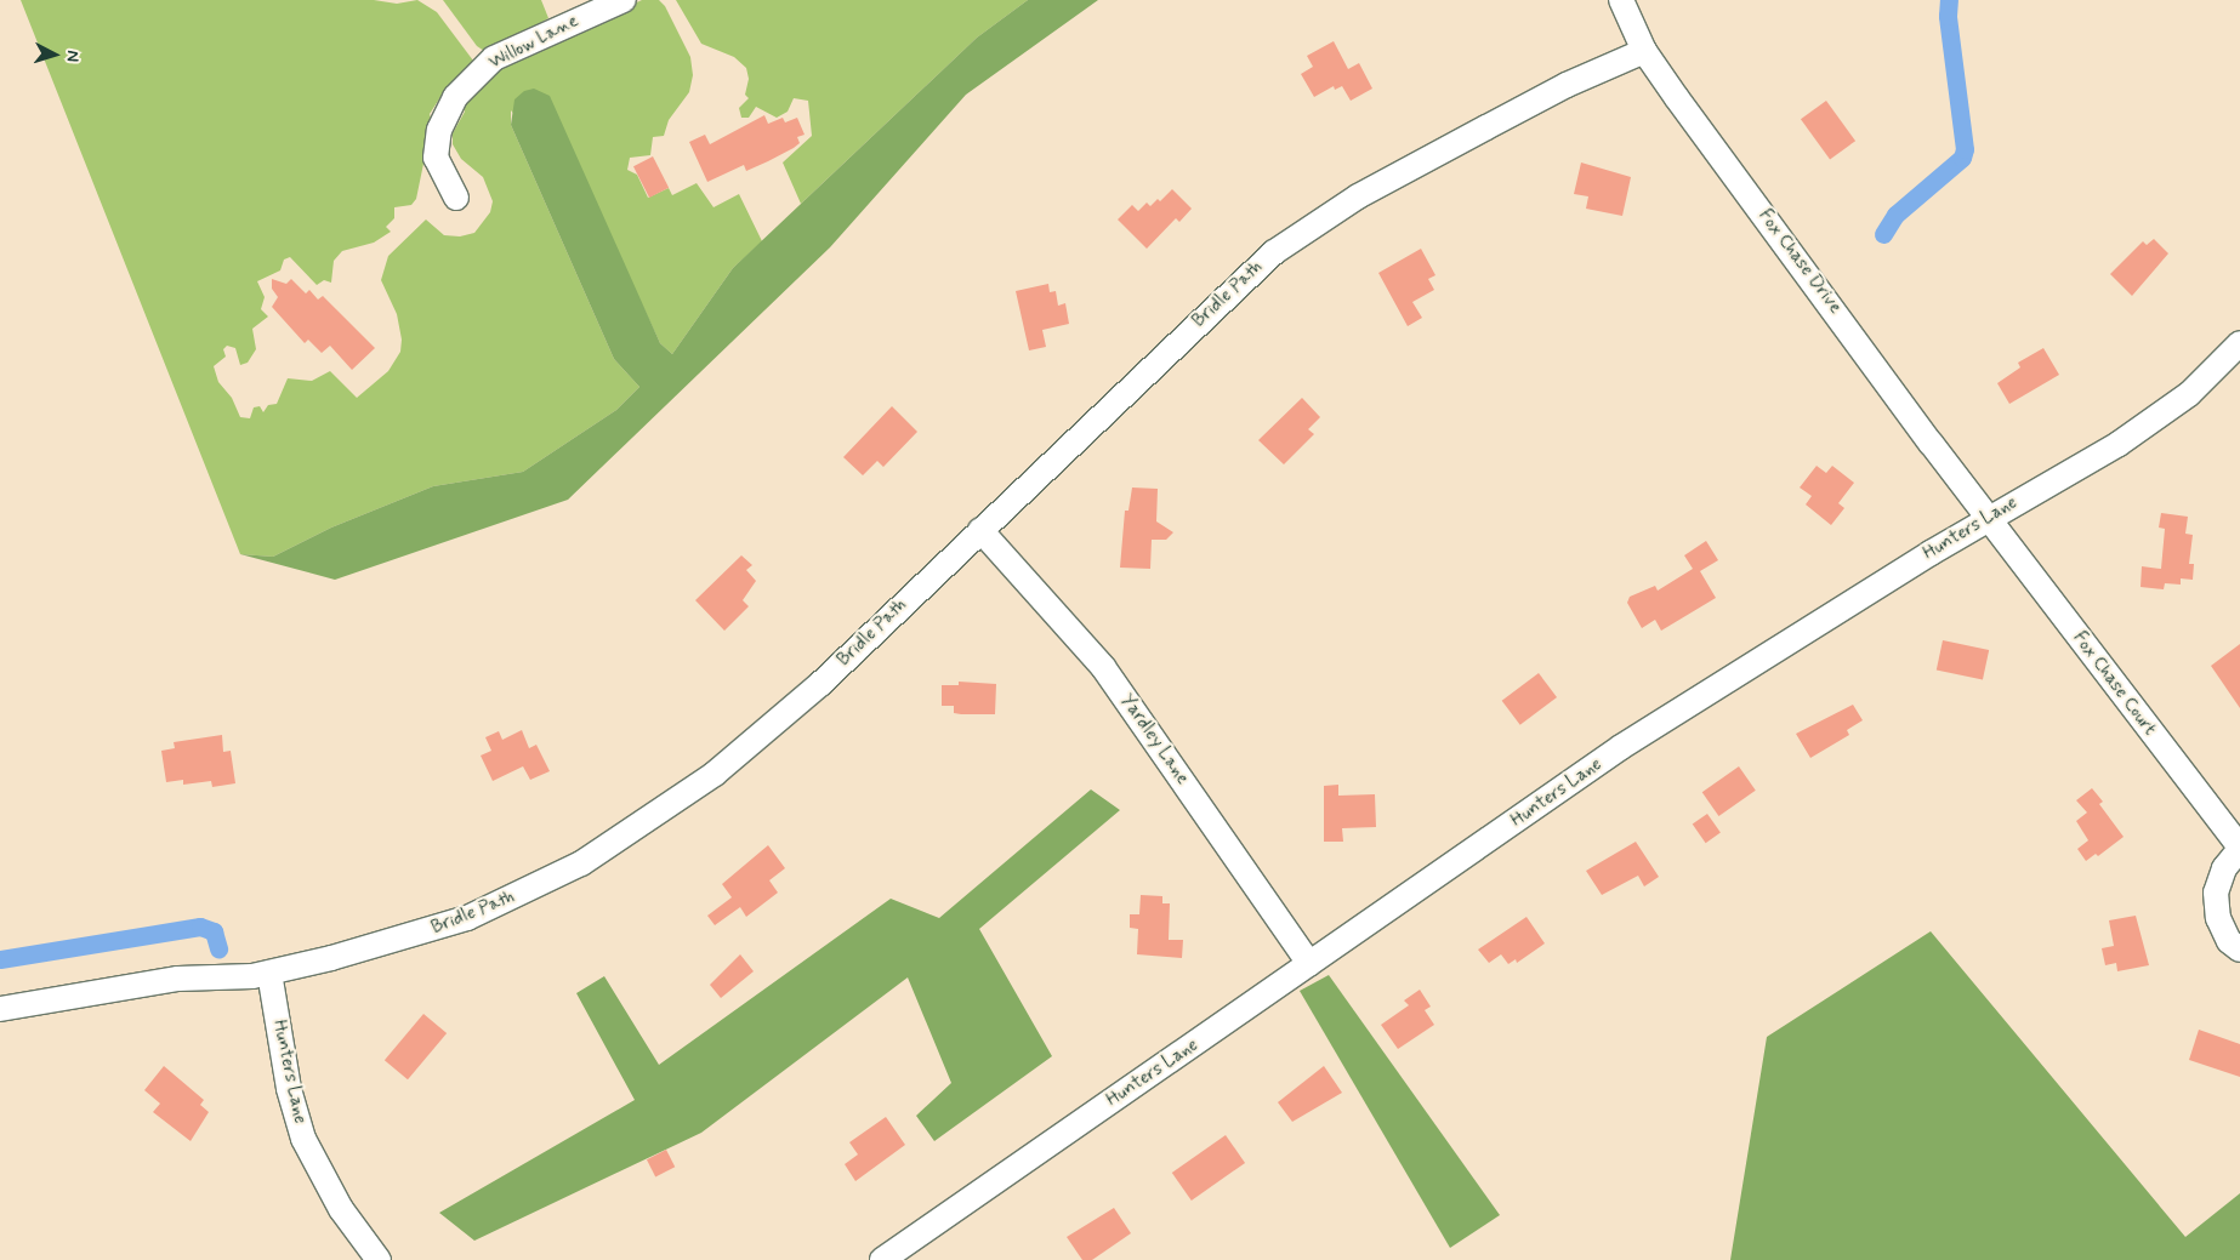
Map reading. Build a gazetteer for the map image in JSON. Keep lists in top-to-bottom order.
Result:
{
  "streets": {
    "street": [
      "Willow Lane",
      "Fox Chase Drive",
      "Bridle Path",
      "Hunters Lane",
      "Fox Chase Court",
      "Yardley Lane"
    ]
  },
  "crossings": [
    ["Fox Chase Drive", "Bridle Path"],
    ["Fox Chase Drive", "Hunters Lane"],
    ["Fox Chase Drive", "Fox Chase Court"],
    ["Bridle Path", "Hunters Lane"],
    ["Bridle Path", "Yardley Lane"],
    ["Hunters Lane", "Fox Chase Court"],
    ["Hunters Lane", "Yardley Lane"]
  ],
  "north": "right"
}
